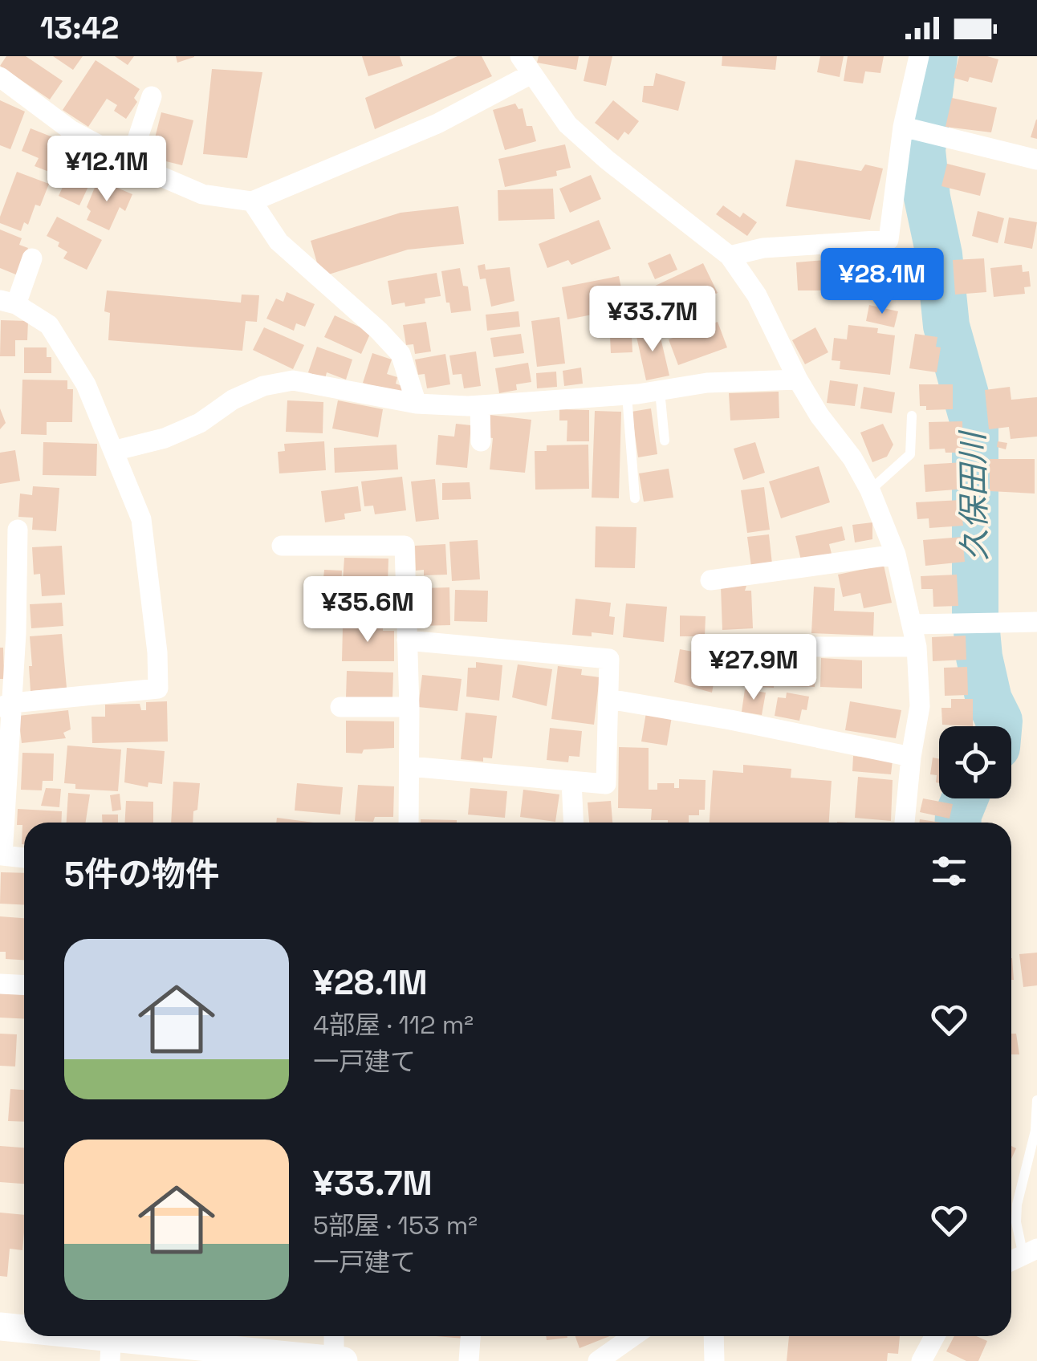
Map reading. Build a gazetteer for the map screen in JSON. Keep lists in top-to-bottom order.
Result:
{
  "water": ["久保田川"],
  "page": {
    "status": "13:42",
    "price": [
      "¥12.1M",
      "¥28.1M",
      "¥33.7M",
      "¥35.6M",
      "¥27.9M"
    ],
    "heading": "5件の物件",
    "list": [
      {
        "name": "¥28.1M",
        "note": "4部屋 · 112 m² · 一戸建て"
      },
      {
        "name": "¥33.7M",
        "note": "5部屋 · 153 m² · 一戸建て"
      }
    ]
  }
}
